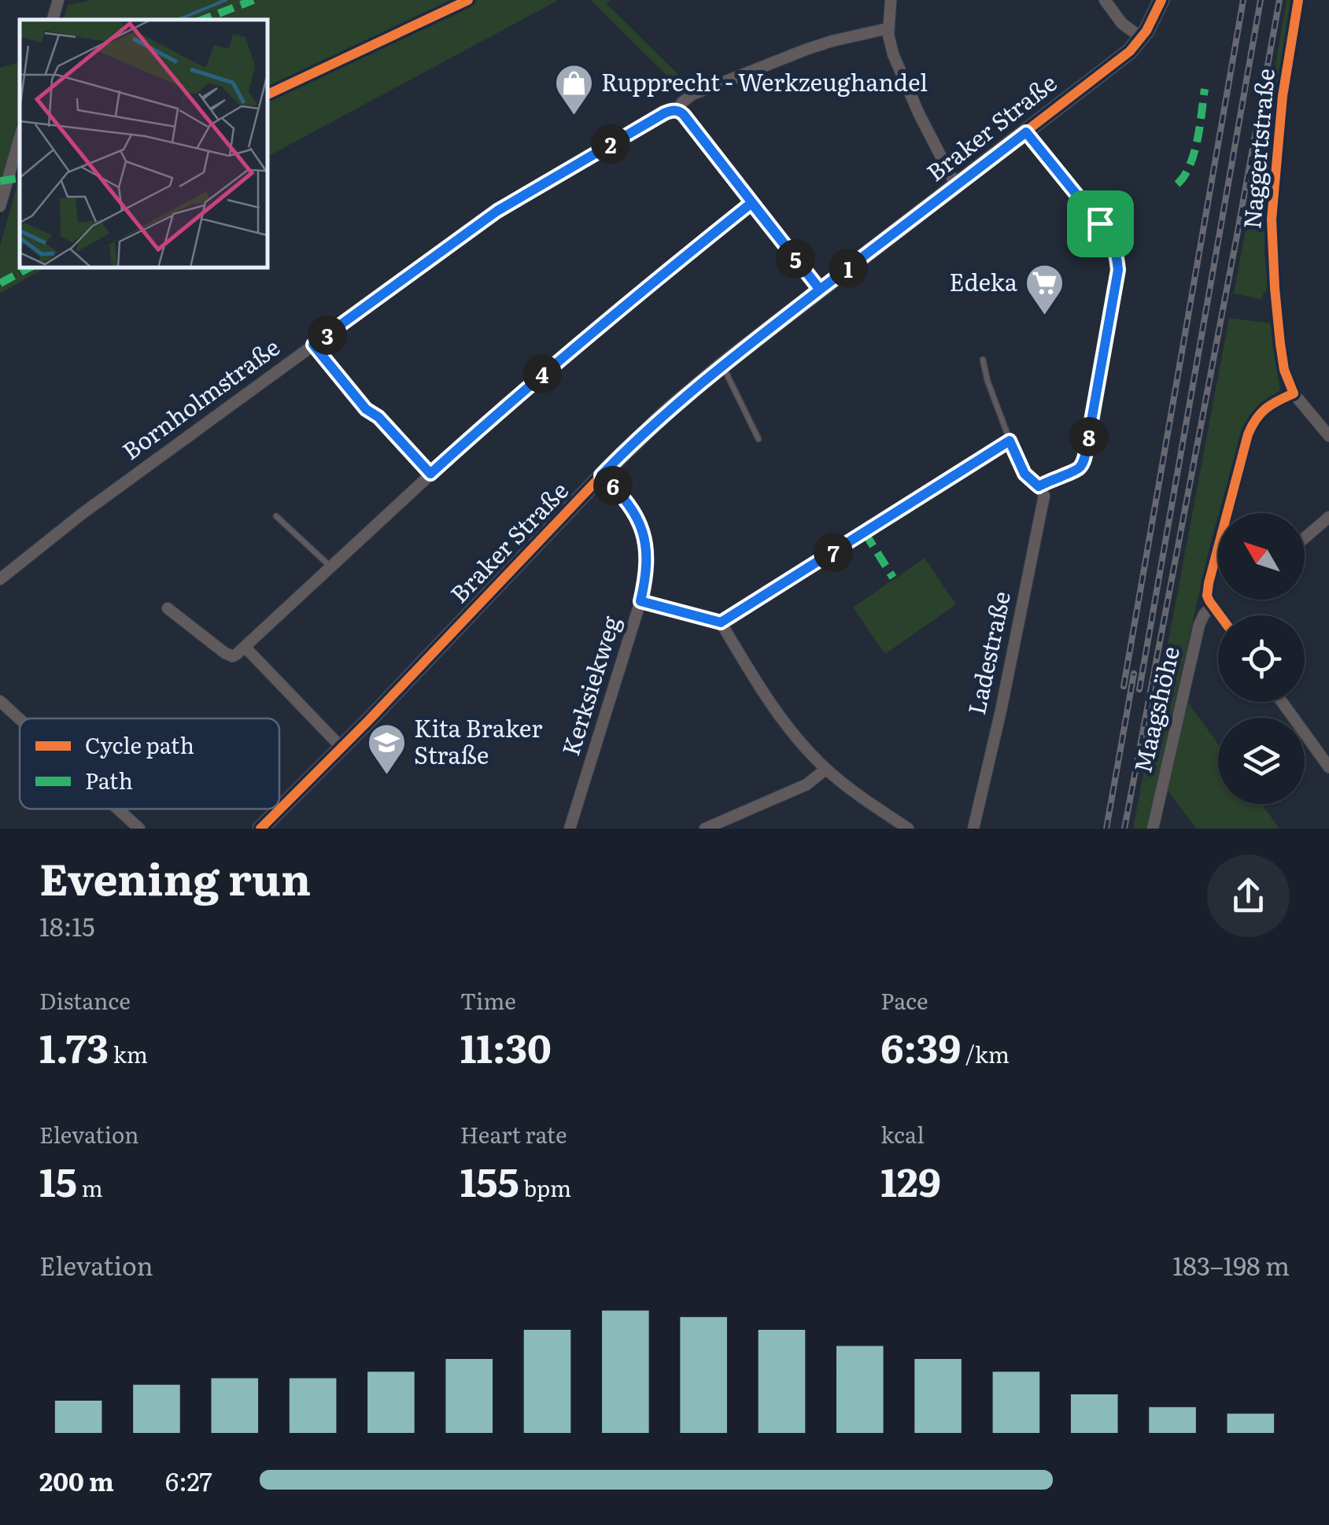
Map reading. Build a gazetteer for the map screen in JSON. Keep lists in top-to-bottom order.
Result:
{
  "streets": {
    "main road": ["Braker Straße"],
    "street": [
      "Naggertstraße",
      "Bornholmstraße",
      "Ladestraße",
      "Kerksiekweg",
      "Maagshöhe"
    ]
  },
  "crossings": [
    ["Braker Straße", "Kerksiekweg"]
  ],
  "places": {
    "shop": ["Rupprecht - Werkzeughandel"],
    "supermarket": ["Edeka"],
    "school or university": ["Kita Braker Straße"]
  },
  "legend": ["Cycle path", "Path"],
  "north": "top left",
  "page": {
    "pins": [
      "2",
      "5",
      "1",
      "3",
      "4",
      "8",
      "6",
      "7"
    ],
    "heading": ["Evening run", "18:15"],
    "stats": [
      ["Distance", "1.73 km"],
      ["Time", "11:30"],
      ["Pace", "6:39 /km"],
      ["Elevation", "15 m"],
      ["Heart rate", "155 bpm"],
      ["kcal", "129"]
    ],
    "chart": ["Elevation", "183–198 m"],
    "list": [
      {
        "name": "200 m",
        "note": "6:27"
      }
    ]
  }
}
